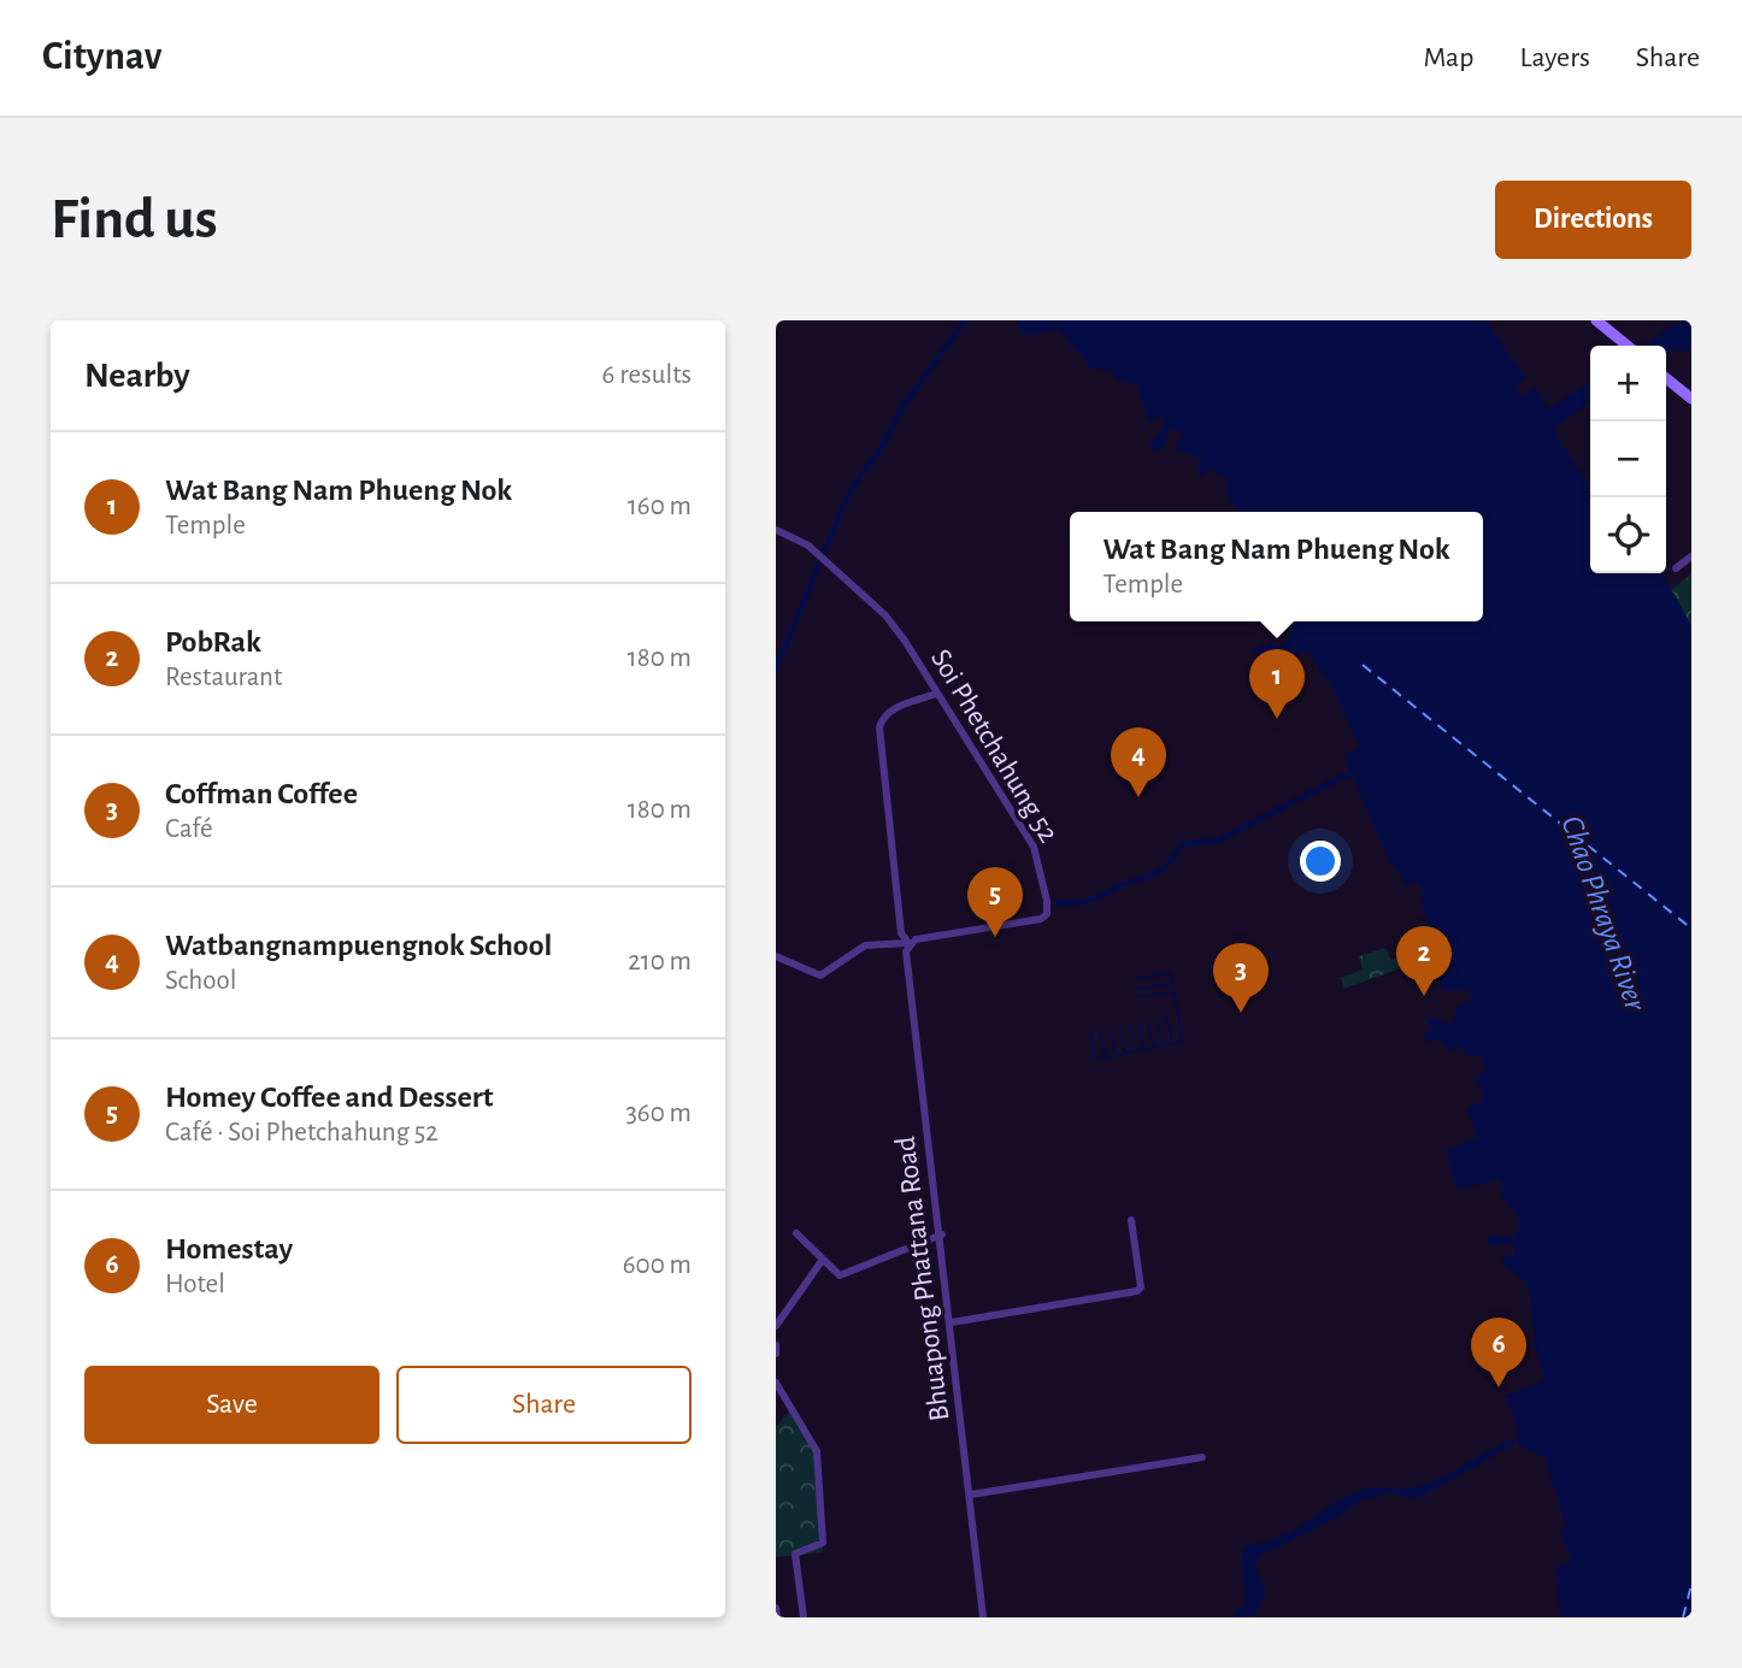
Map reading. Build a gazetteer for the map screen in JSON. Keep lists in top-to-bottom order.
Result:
{
  "streets": {
    "street": ["Soi Phetchahung 52", "Bhuapong Phattana Road"]
  },
  "crossings": [
    ["Soi Phetchahung 52", "Bhuapong Phattana Road"]
  ],
  "water": ["Chao Phraya River"],
  "page": {
    "header": "Citynav",
    "nav": ["Map", "Layers", "Share"],
    "buttons": [
      "Directions",
      ["Save", "Share"]
    ],
    "title": "Find us",
    "heading": ["Nearby", "6 results"],
    "map_buttons": ["+", "−"],
    "list": [
      {
        "mark": "1",
        "name": "Wat Bang Nam Phueng Nok",
        "note": "Temple",
        "value": "160 m"
      },
      {
        "mark": "2",
        "name": "PobRak",
        "note": "Restaurant",
        "value": "180 m"
      },
      {
        "mark": "3",
        "name": "Coffman Coffee",
        "note": "Café",
        "value": "180 m"
      },
      {
        "mark": "4",
        "name": "Watbangnampuengnok School",
        "note": "School",
        "value": "210 m"
      },
      {
        "mark": "5",
        "name": "Homey Coffee and Dessert",
        "note": "Café · Soi Phetchahung 52",
        "value": "360 m"
      },
      {
        "mark": "6",
        "name": "Homestay",
        "note": "Hotel",
        "value": "600 m"
      }
    ],
    "popup": ["Wat Bang Nam Phueng Nok", "Temple"],
    "pins": [
      "1",
      "4",
      "5",
      "2",
      "3",
      "6"
    ]
  }
}
